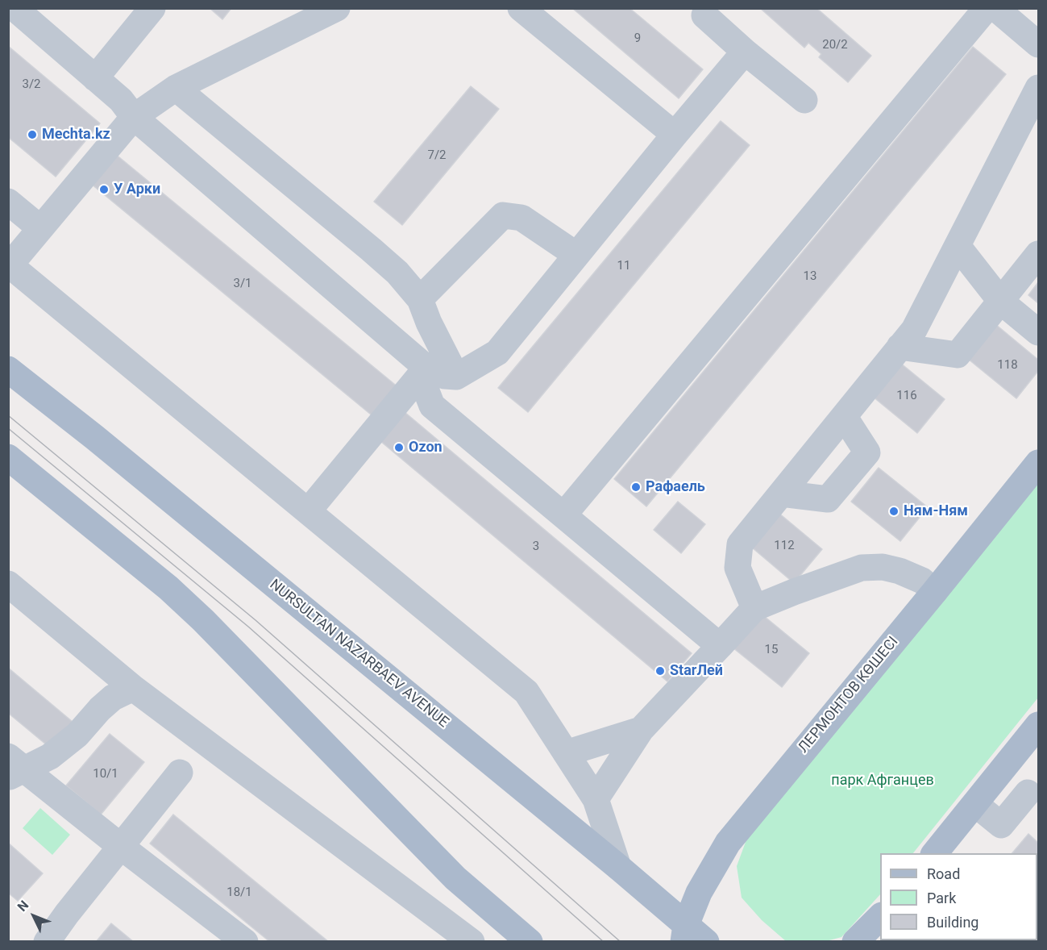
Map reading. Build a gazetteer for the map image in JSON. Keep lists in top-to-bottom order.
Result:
{
  "streets": {
    "main road": ["NURSULTAN NAZARBAEV AVENUE", "ЛЕРМОНТОВ КӨШЕСІ"]
  },
  "crossings": [
    ["NURSULTAN NAZARBAEV AVENUE", "ЛЕРМОНТОВ КӨШЕСІ"]
  ],
  "parks": ["парк Афганцев"],
  "places": [
    "Mechta.kz",
    "У Арки",
    "Ozon",
    "Рафаель",
    "Ням-Ням",
    "StarЛей"
  ],
  "house_numbers": [
    "9",
    "20/2",
    "3/2",
    "7/2",
    "11",
    "13",
    "3/1",
    "118",
    "116",
    "112",
    "3",
    "15",
    "10/1",
    "18/1"
  ],
  "legend": ["Road", "Park", "Building"],
  "north": "top left"
}
